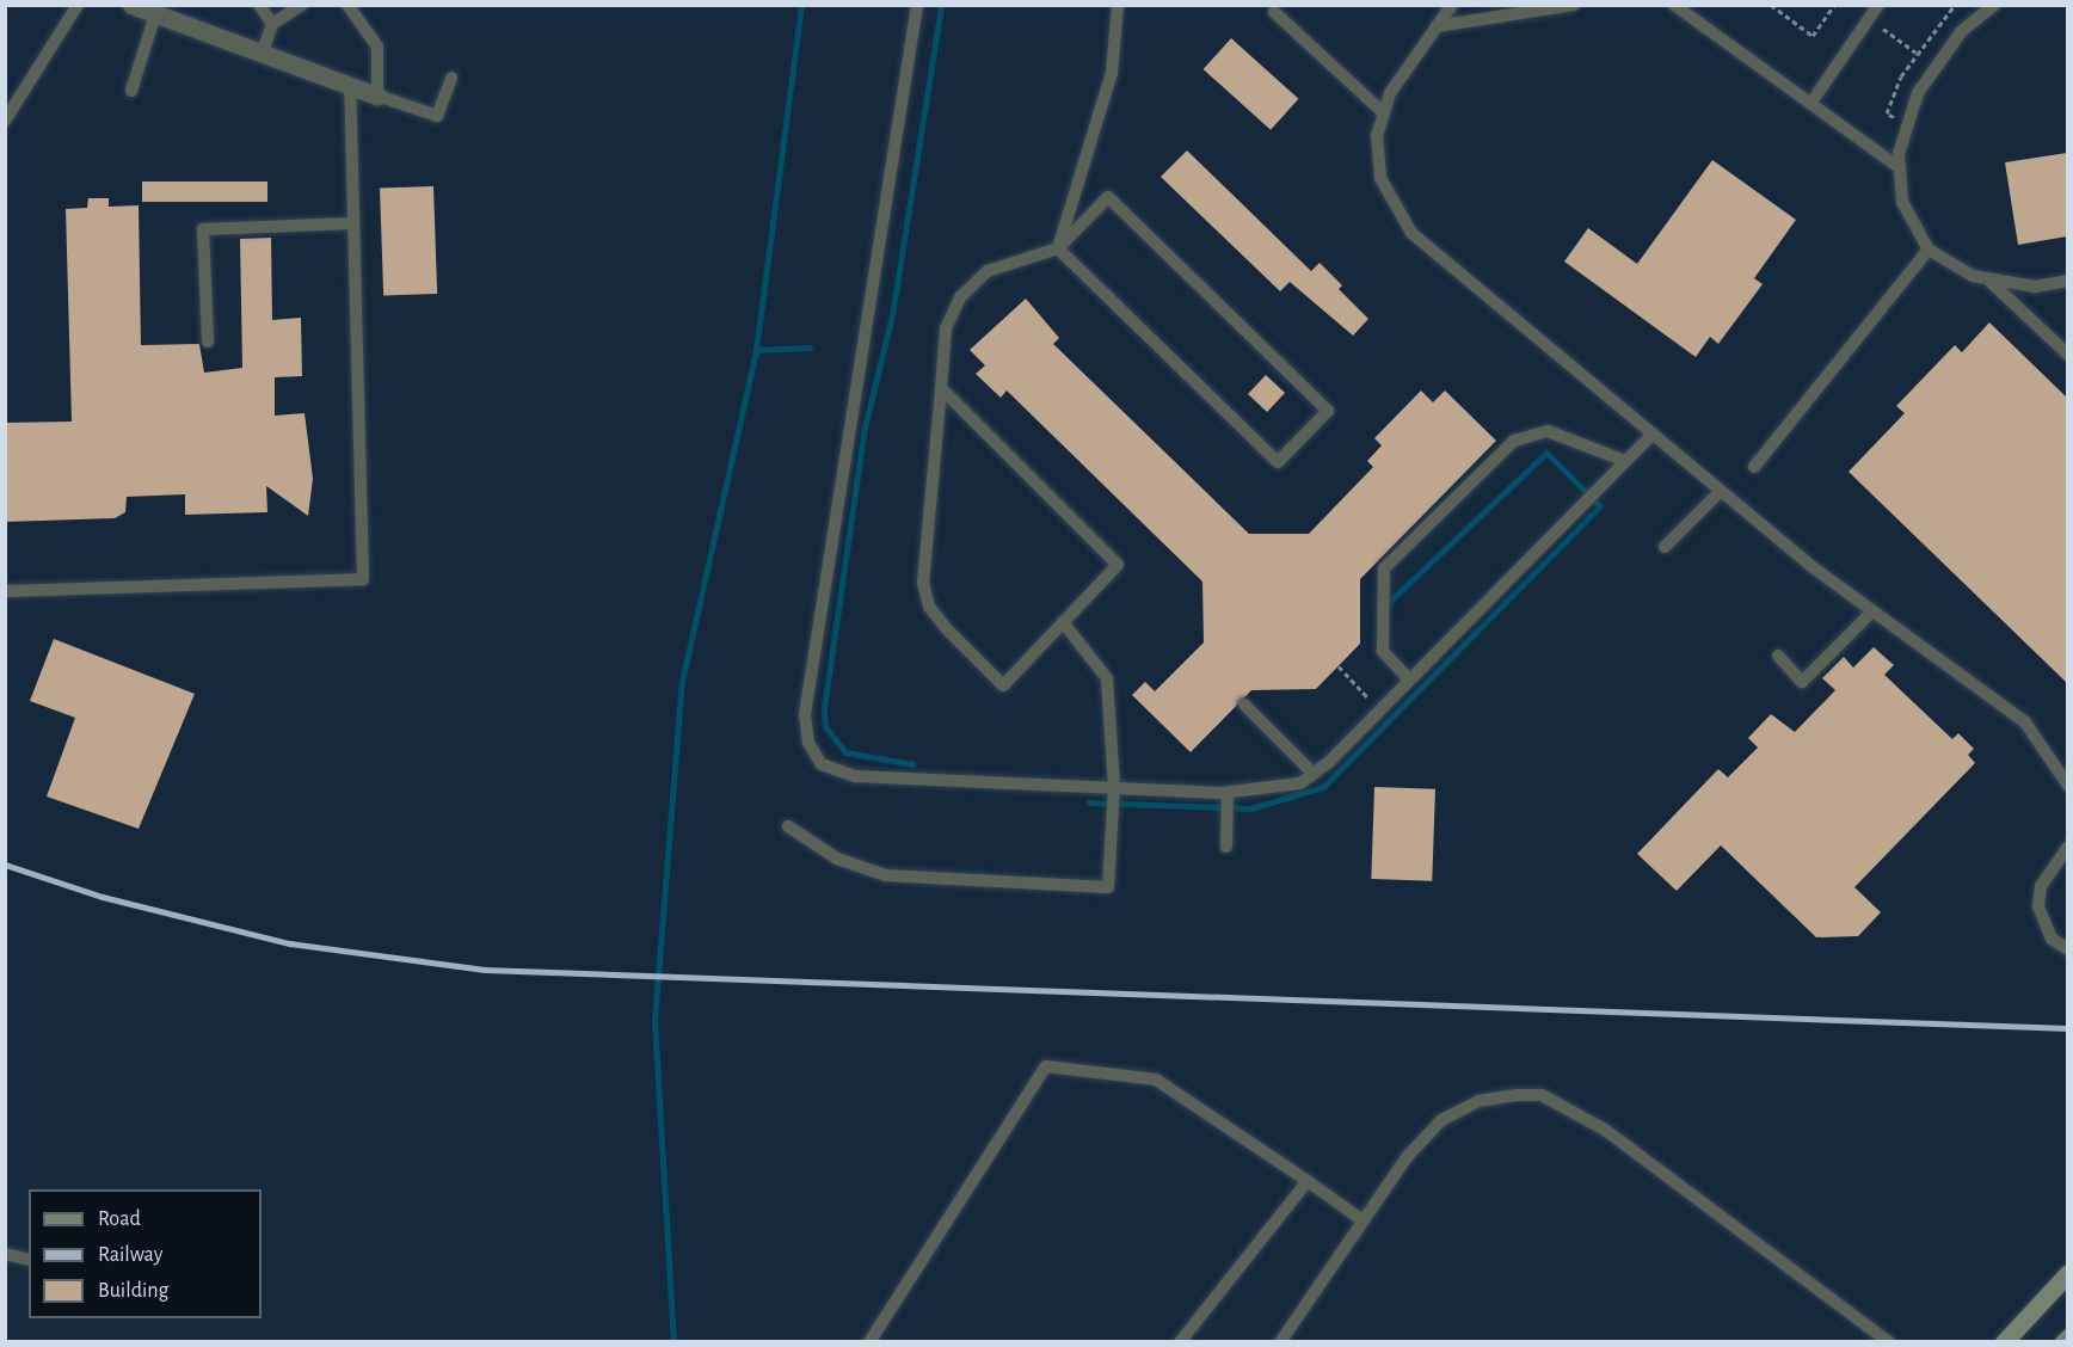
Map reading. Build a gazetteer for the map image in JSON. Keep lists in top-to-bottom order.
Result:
{
  "legend": ["Road", "Railway", "Building"]
}
